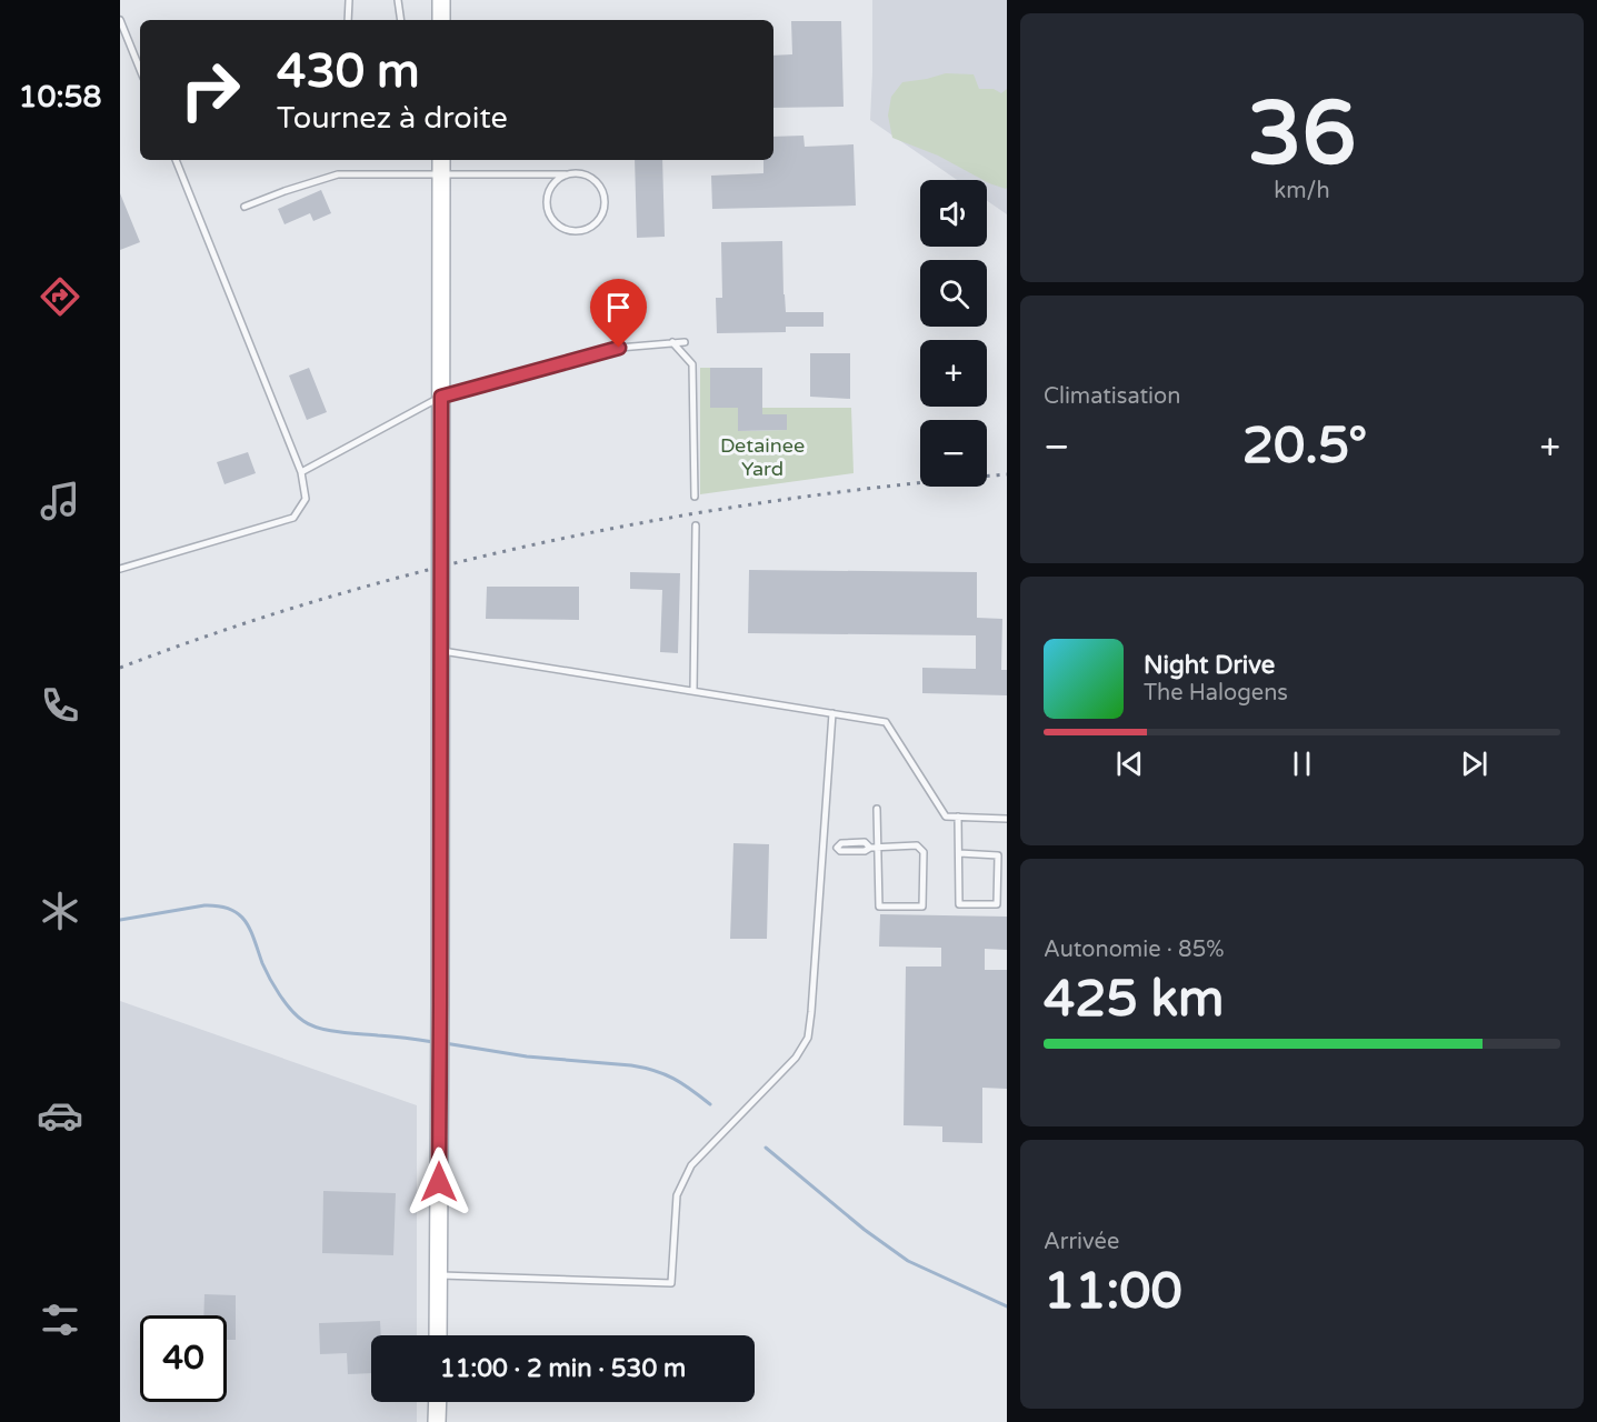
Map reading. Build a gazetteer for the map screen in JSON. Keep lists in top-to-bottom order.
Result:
{
  "parks": ["Detainee Yard"],
  "page": {
    "tabs": "10:58",
    "tile": [
      ["36", "km/h"],
      "Climatisation",
      ["Autonomie · 85%", "425 km"],
      ["Arrivée", "11:00"]
    ],
    "turn": ["430 m", "Tournez à droite"],
    "map_buttons": ["+", "−"],
    "heat": ["−", "20.5°", "+"],
    "song": ["Night Drive", "The Halogens"],
    "limit": "40",
    "trip": "11:00 · 2 min · 530 m"
  }
}
